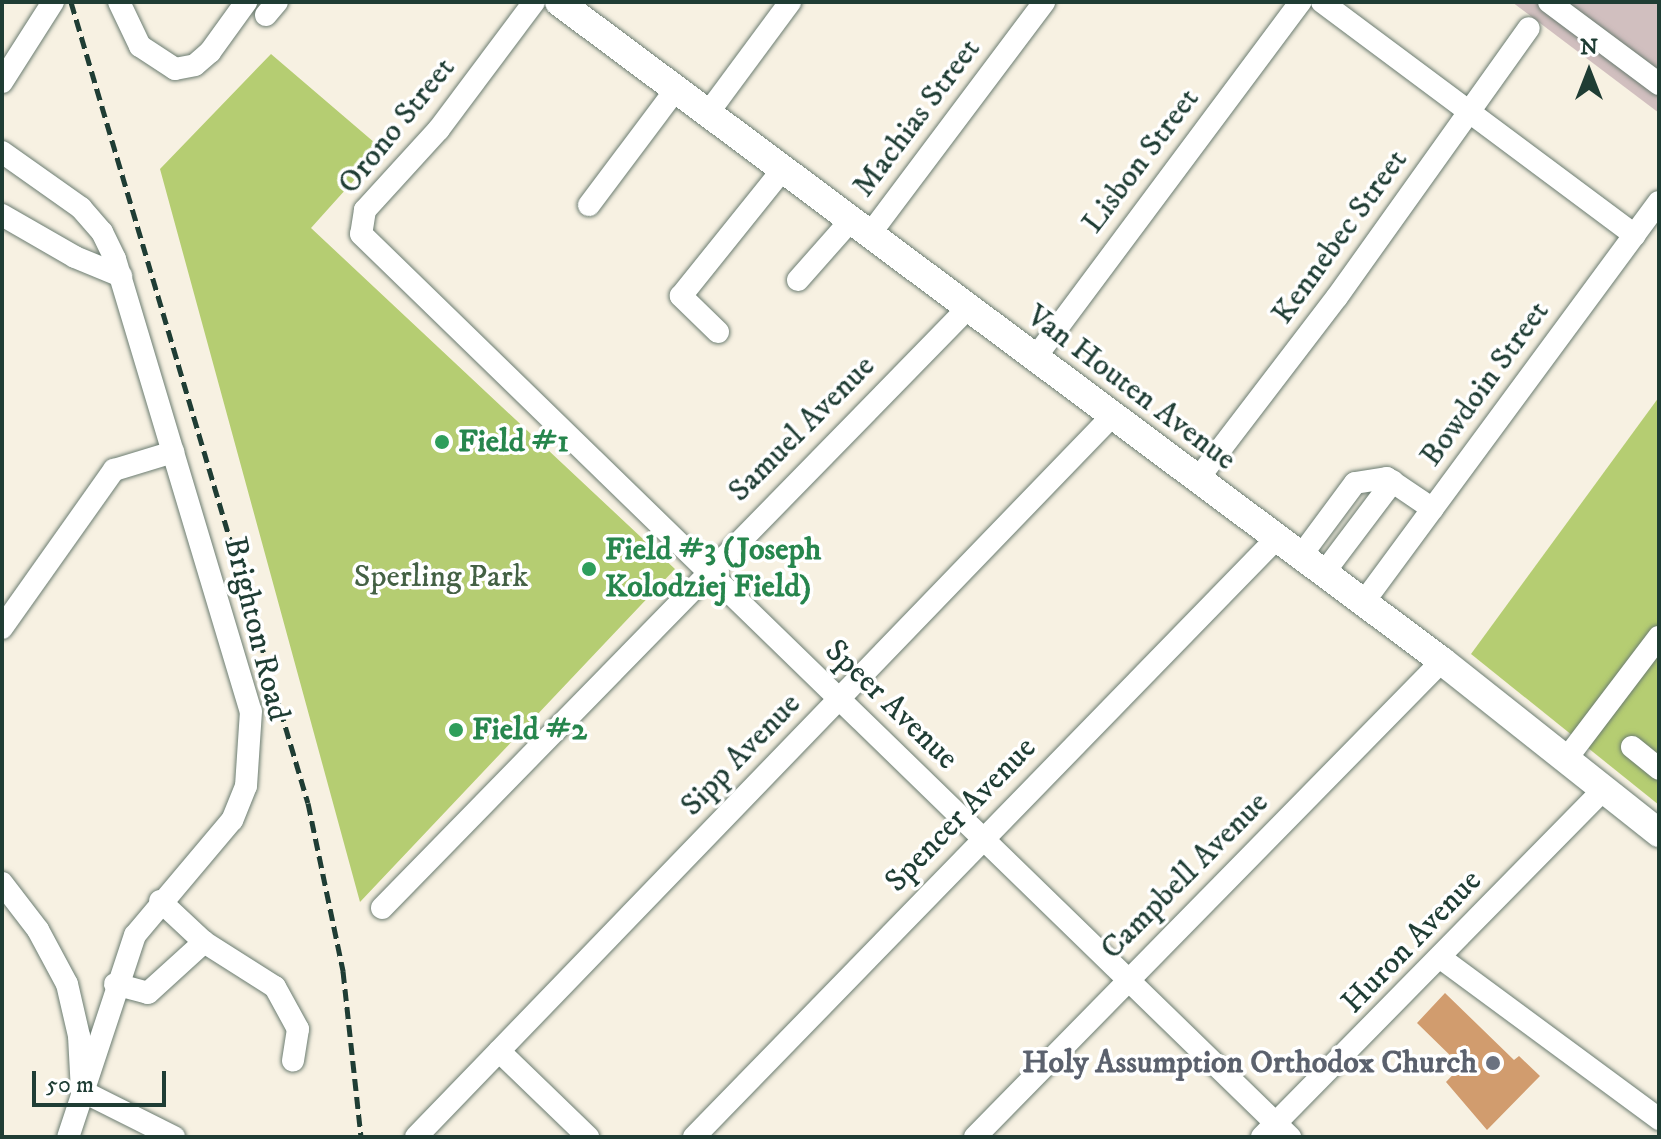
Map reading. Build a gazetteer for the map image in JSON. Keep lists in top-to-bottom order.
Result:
{
  "streets": {
    "main road": ["Van Houten Avenue"],
    "street": [
      "Machias Street",
      "Orono Street",
      "Lisbon Street",
      "Kennebec Street",
      "Bowdoin Street",
      "Samuel Avenue",
      "Brighton Road",
      "Speer Avenue",
      "Sipp Avenue",
      "Spencer Avenue",
      "Campbell Avenue",
      "Huron Avenue"
    ]
  },
  "crossings": [
    ["Machias Street", "Van Houten Avenue"],
    ["Orono Street", "Speer Avenue"],
    ["Lisbon Street", "Van Houten Avenue"],
    ["Kennebec Street", "Van Houten Avenue"],
    ["Bowdoin Street", "Van Houten Avenue"],
    ["Van Houten Avenue", "Samuel Avenue"],
    ["Van Houten Avenue", "Sipp Avenue"],
    ["Van Houten Avenue", "Spencer Avenue"],
    ["Van Houten Avenue", "Campbell Avenue"],
    ["Van Houten Avenue", "Huron Avenue"],
    ["Samuel Avenue", "Speer Avenue"],
    ["Speer Avenue", "Sipp Avenue"],
    ["Speer Avenue", "Spencer Avenue"],
    ["Speer Avenue", "Campbell Avenue"],
    ["Speer Avenue", "Huron Avenue"]
  ],
  "parks": ["Sperling Park"],
  "places": [
    "Field #1",
    "Field #3 (Joseph Kolodziej Field)",
    "Field #2",
    "Holy Assumption Orthodox Church"
  ],
  "scale_bar": "50 m",
  "north": "top"
}
